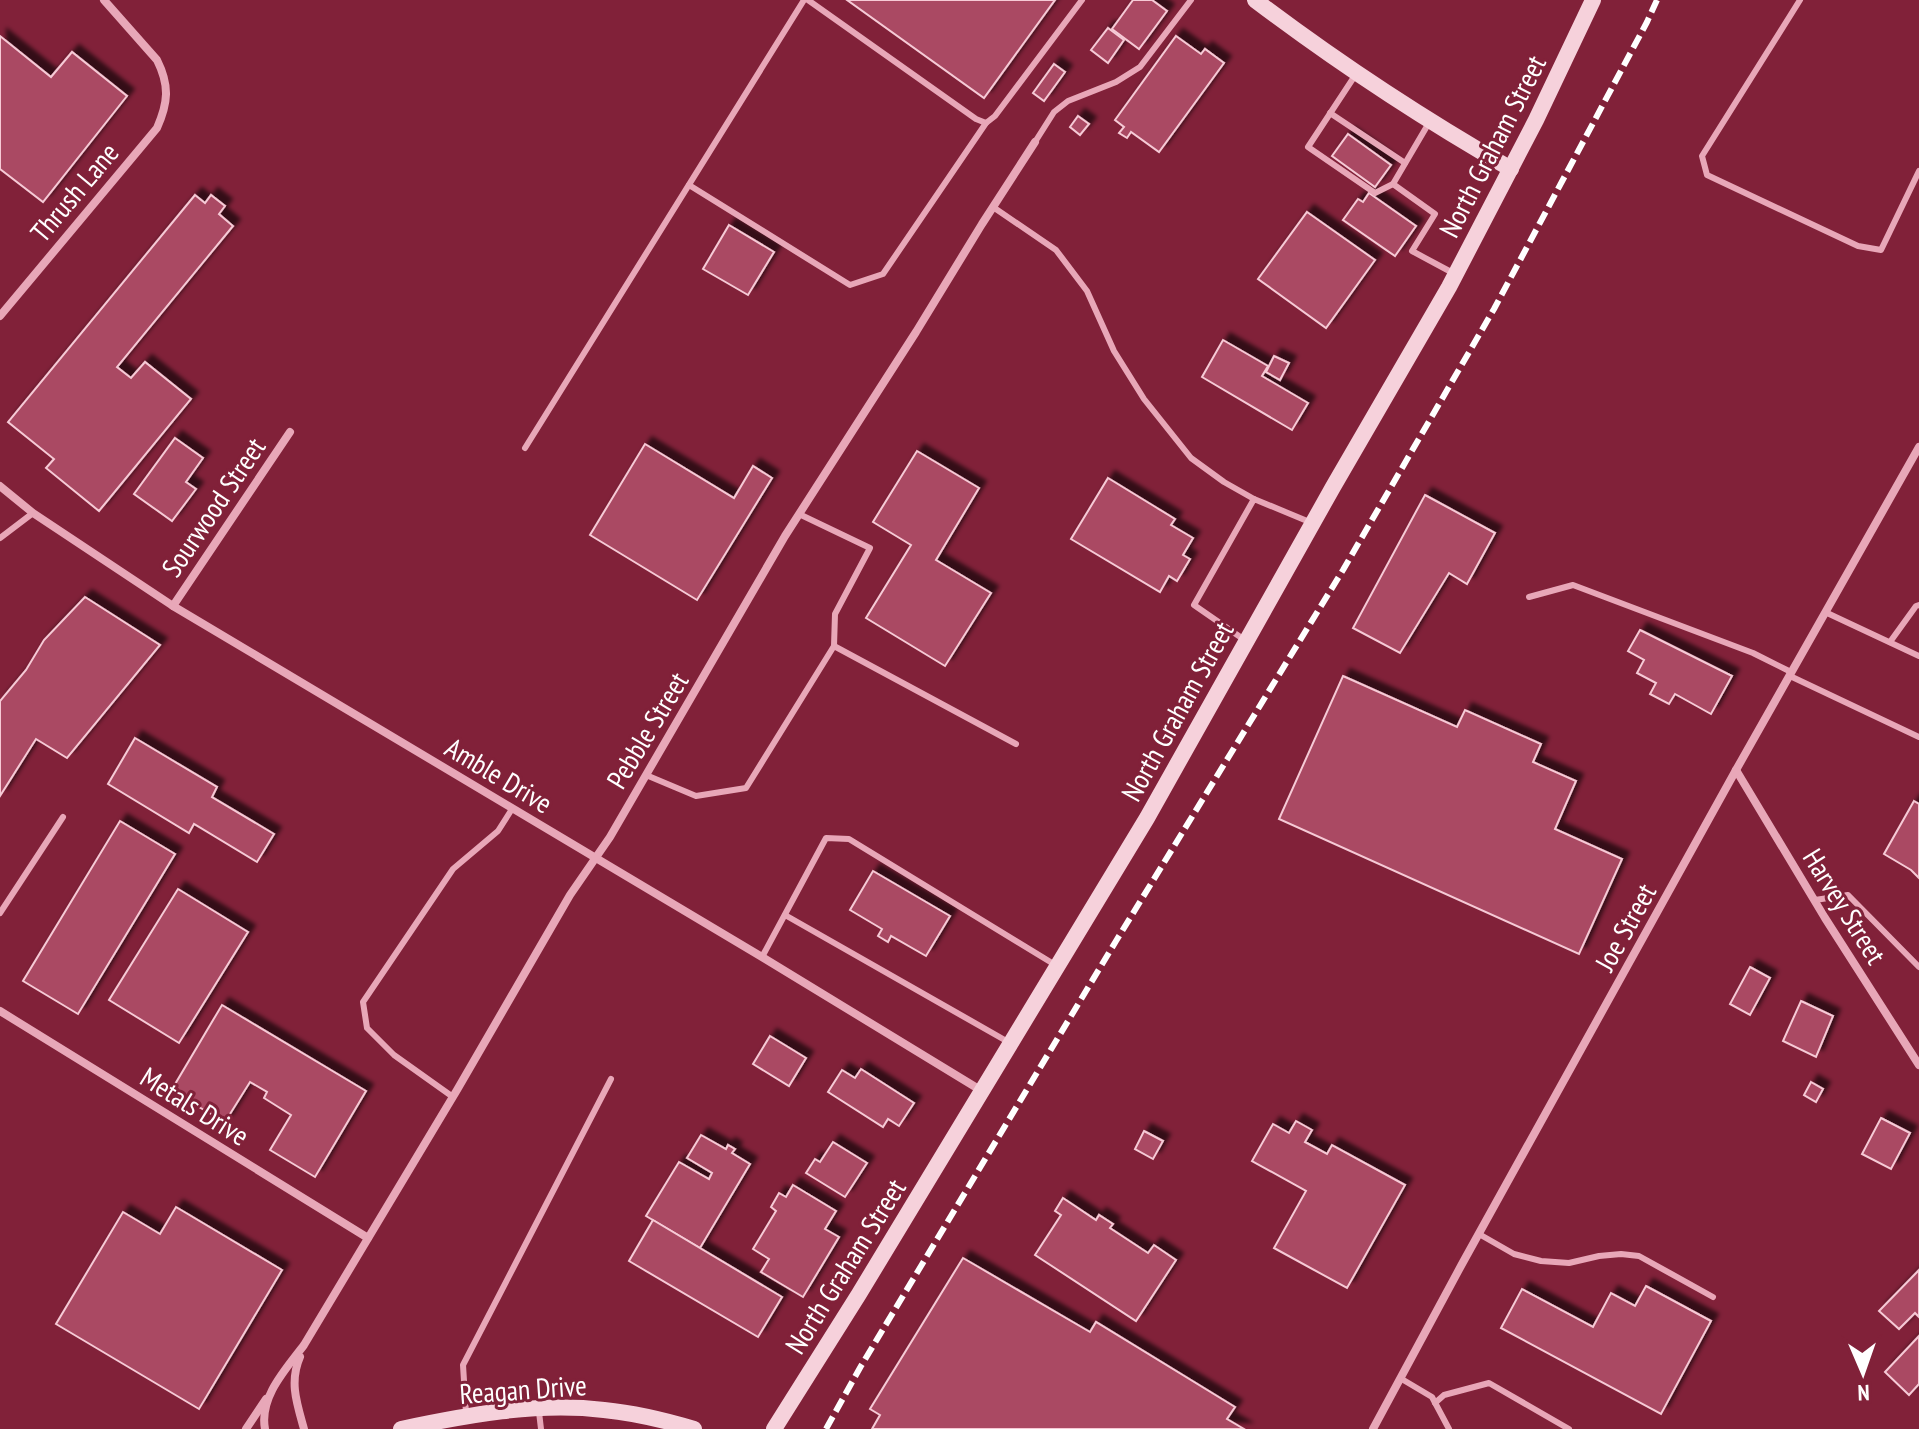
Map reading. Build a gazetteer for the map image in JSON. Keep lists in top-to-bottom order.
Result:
{
  "streets": {
    "main road": ["North Graham Street", "Reagan Drive"],
    "street": [
      "Thrush Lane",
      "Sourwood Street",
      "Pebble Street",
      "Amble Drive",
      "Harvey Street",
      "Joe Street",
      "Metals Drive"
    ]
  },
  "crossings": [
    ["North Graham Street", "Amble Drive"],
    ["Sourwood Street", "Amble Drive"],
    ["Pebble Street", "Amble Drive"],
    ["Pebble Street", "Metals Drive"],
    ["Harvey Street", "Joe Street"]
  ],
  "north": "bottom"
}
